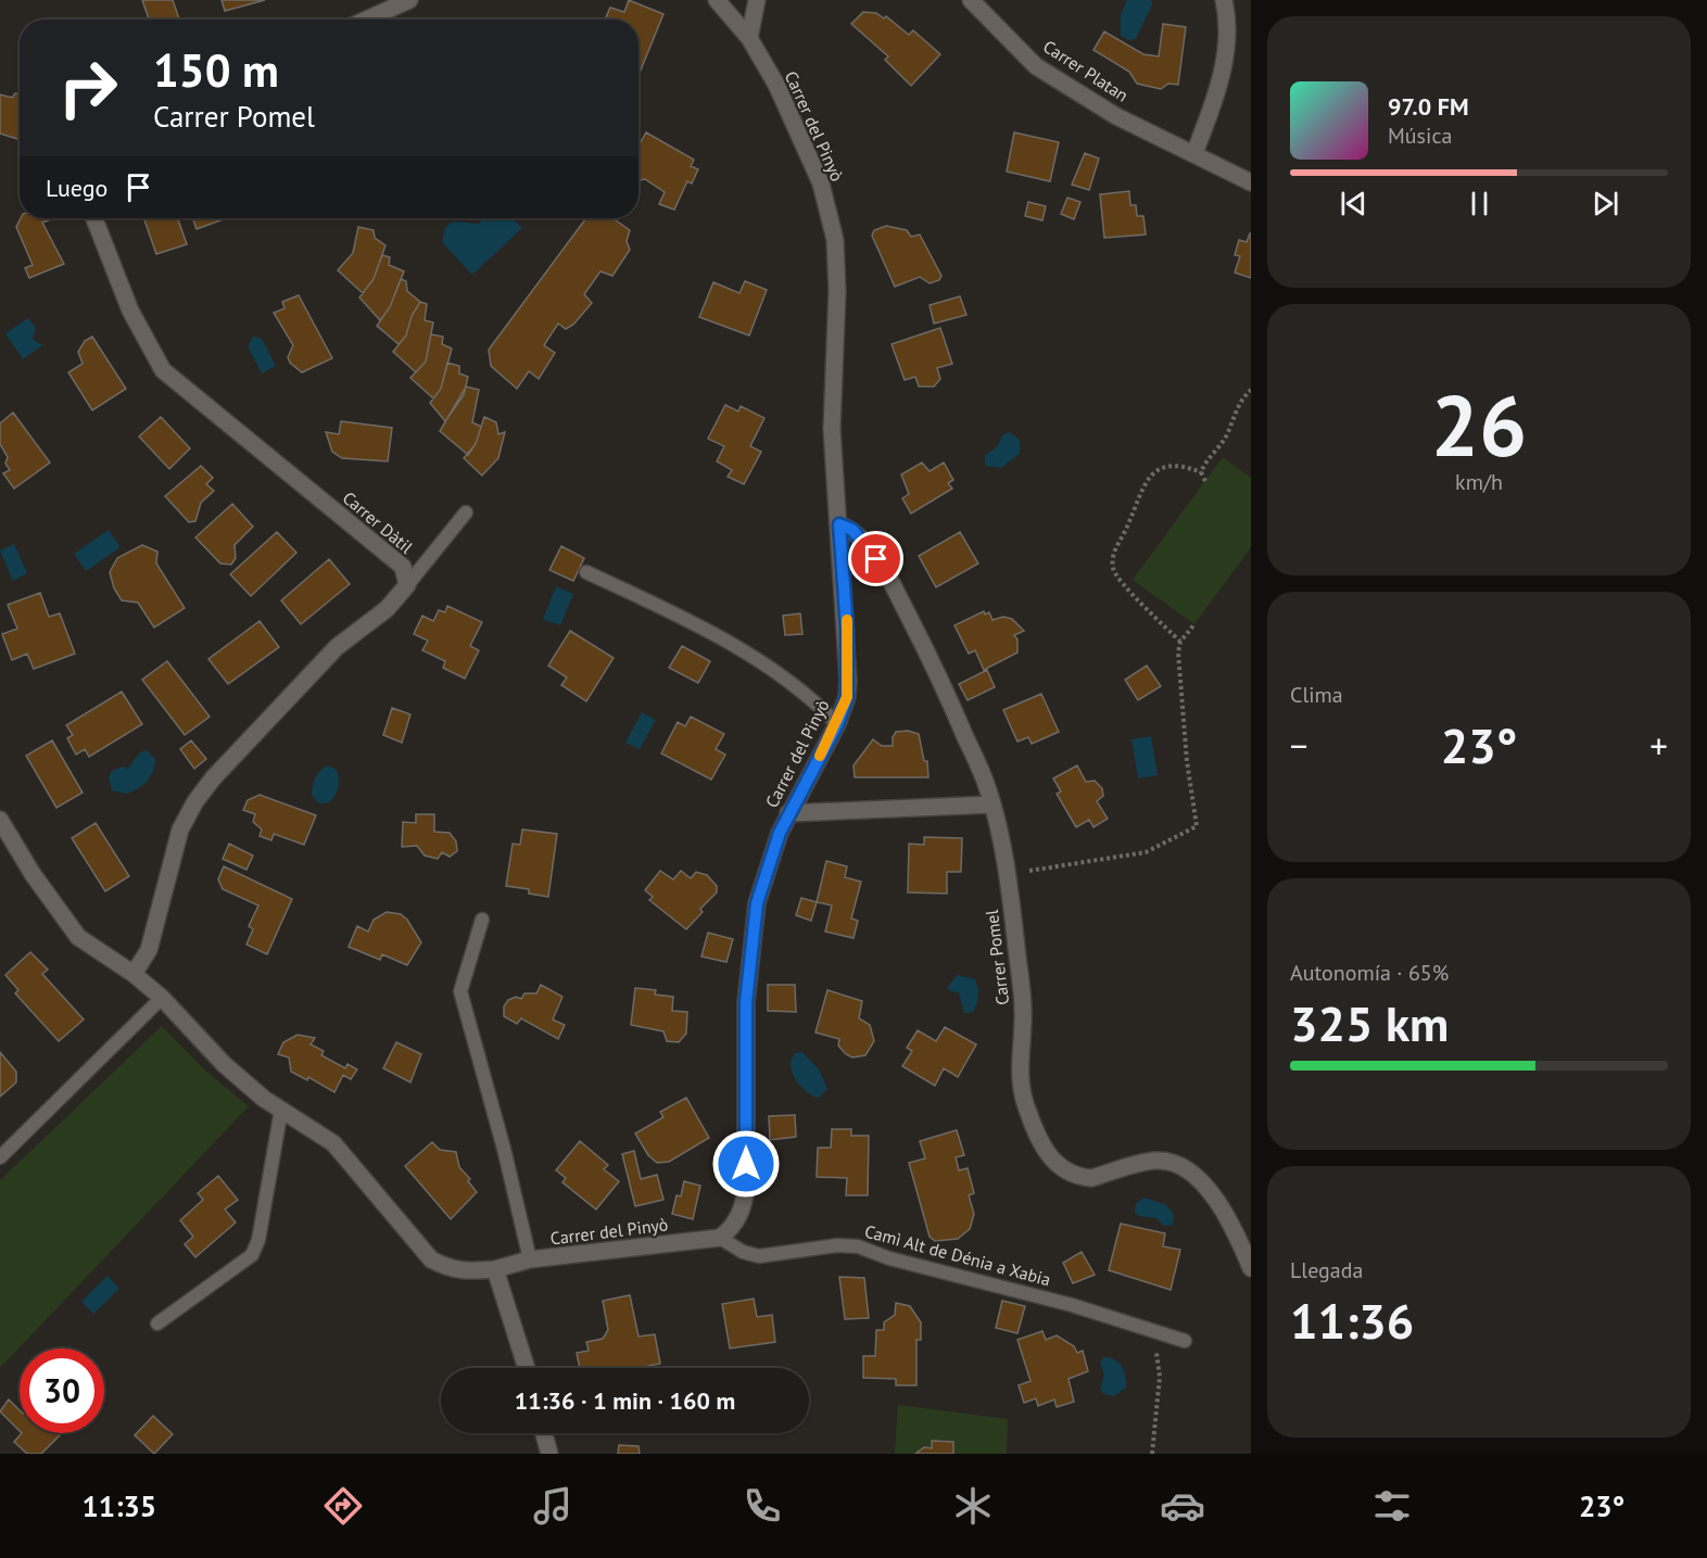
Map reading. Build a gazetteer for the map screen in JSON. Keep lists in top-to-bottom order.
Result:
{
  "streets": {
    "street": [
      "Carrer Platan",
      "Carrer del Pinyò",
      "Carrer Dàtil",
      "Carrer Pomel"
    ],
    "lane": ["Camì Alt de Dénia a Xabia"]
  },
  "crossings": [
    ["Carrer del Pinyò", "Carrer Pomel"],
    ["Carrer del Pinyò", "Camì Alt de Dénia a Xabia"]
  ],
  "page": {
    "turn": ["150 m", "Carrer Pomel"],
    "song": ["97.0 FM", "Música"],
    "then": "Luego",
    "tile": [
      ["26", "km/h"],
      "Clima",
      ["Autonomía · 65%", "325 km"],
      ["Llegada", "11:36"]
    ],
    "heat": ["−", "23°", "+"],
    "limit": "30",
    "trip": "11:36 · 1 min · 160 m",
    "tabs": ["11:35", "23°"]
  }
}
